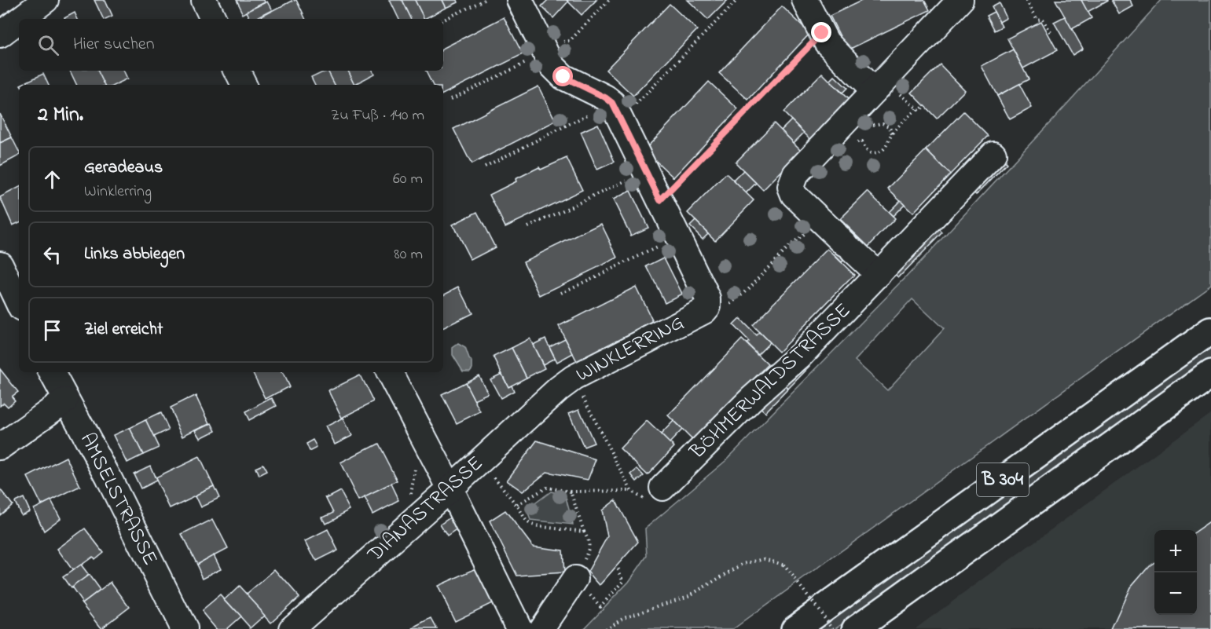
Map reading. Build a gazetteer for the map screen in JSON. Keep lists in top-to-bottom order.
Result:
{
  "streets": {
    "main road": ["B 304"],
    "street": [
      "WINKLERRING",
      "BÖHMERWALDSTRASSE",
      "AMSELSTRASSE",
      "DIANASTRASSE"
    ]
  },
  "crossings": [
    ["WINKLERRING", "DIANASTRASSE"]
  ],
  "page": {
    "search": "Hier suchen",
    "heading": ["2 Min.", "Zu Fuß · 140 m"],
    "list": [
      ["Geradeaus", "Winklerring", "60 m"],
      ["Links abbiegen", "80 m"],
      "Ziel erreicht"
    ],
    "map_buttons": ["+", "−"]
  }
}
